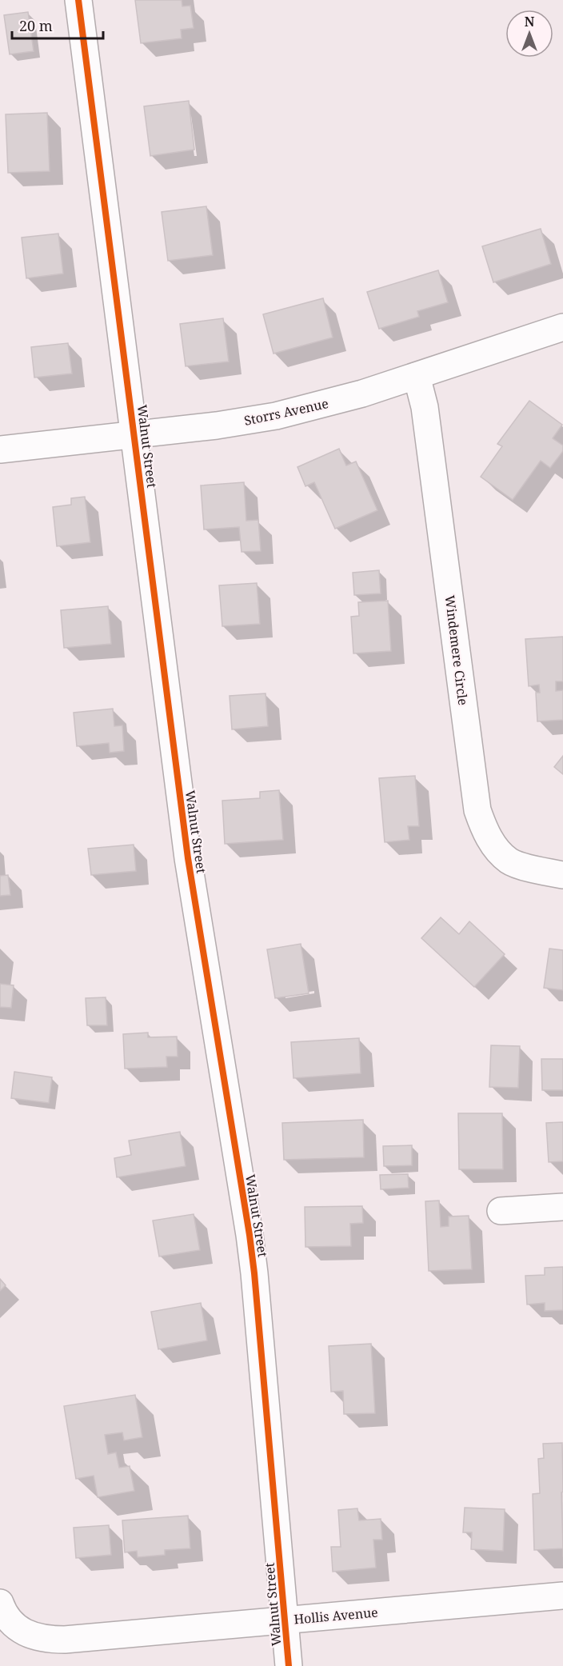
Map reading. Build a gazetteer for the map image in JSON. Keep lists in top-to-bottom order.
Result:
{
  "streets": {
    "street": [
      "Storrs Avenue",
      "Walnut Street",
      "Windemere Circle",
      "Hollis Avenue"
    ]
  },
  "crossings": [
    ["Storrs Avenue", "Walnut Street"],
    ["Storrs Avenue", "Windemere Circle"],
    ["Walnut Street", "Hollis Avenue"]
  ],
  "scale_bar": "20 m",
  "north": "top"
}
